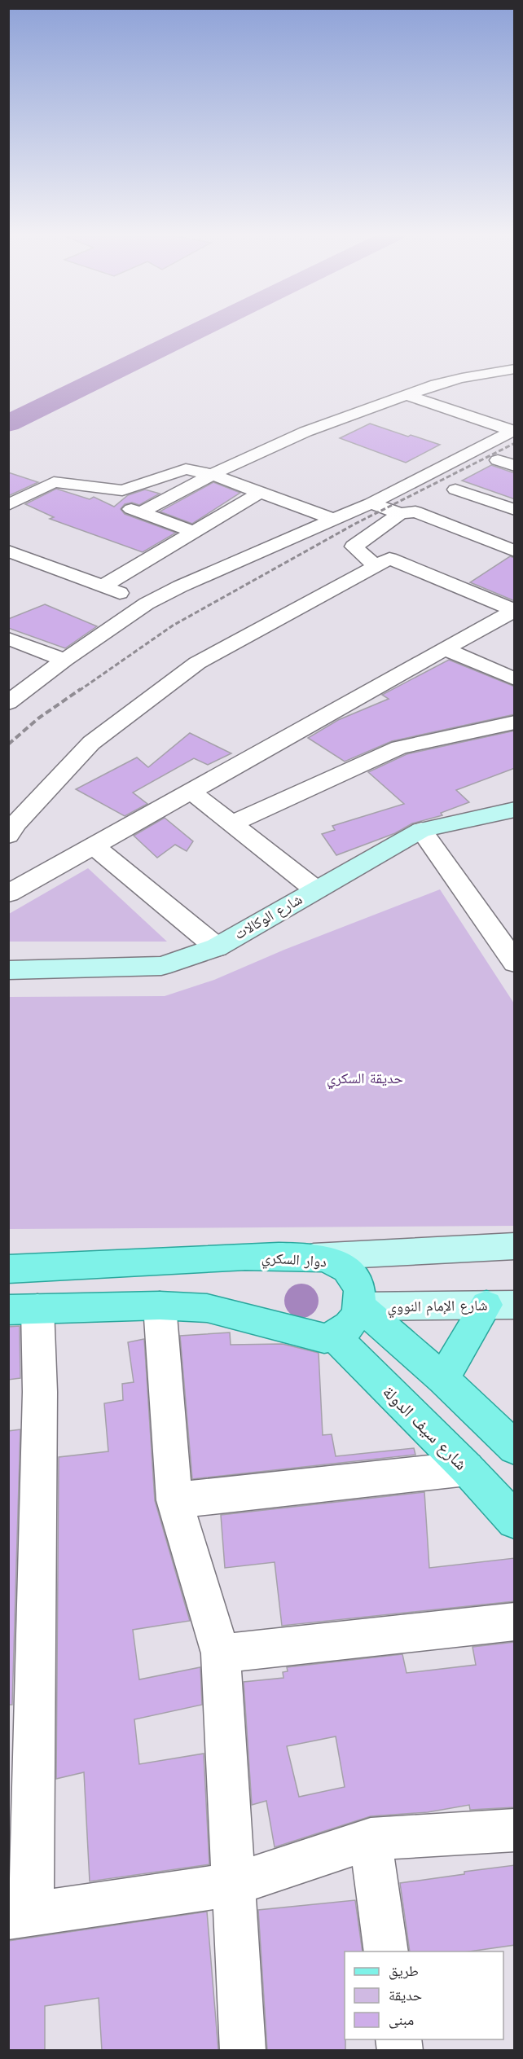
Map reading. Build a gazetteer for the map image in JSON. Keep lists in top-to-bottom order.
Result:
{
  "streets": {
    "main road": ["دوار السكري", "شارع سيف الدولة"],
    "street": ["شارع الوكالات", "شارع الإمام النووي"]
  },
  "crossings": [
    ["دوار السكري", "شارع الإمام النووي"]
  ],
  "parks": ["حديقة السكري"],
  "legend": ["طريق", "حديقة", "مبنى"]
}
